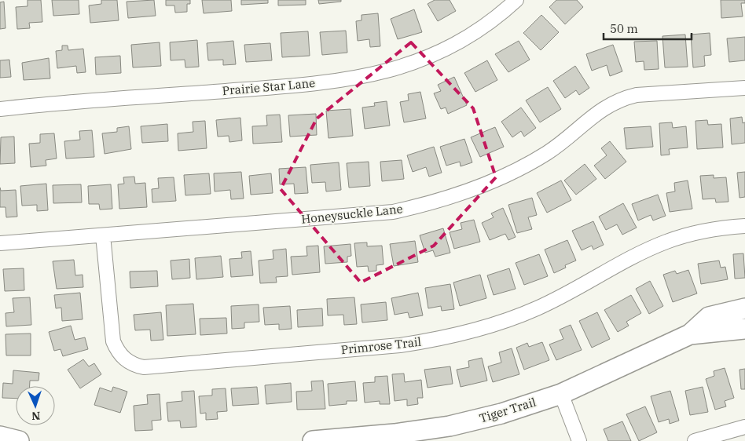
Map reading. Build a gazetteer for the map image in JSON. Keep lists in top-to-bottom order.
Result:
{
  "streets": {
    "street": [
      "Prairie Star Lane",
      "Honeysuckle Lane",
      "Primrose Trail",
      "Tiger Trail"
    ]
  },
  "crossings": [
    ["Honeysuckle Lane", "Primrose Trail"]
  ],
  "scale_bar": "50 m",
  "north": "bottom"
}
